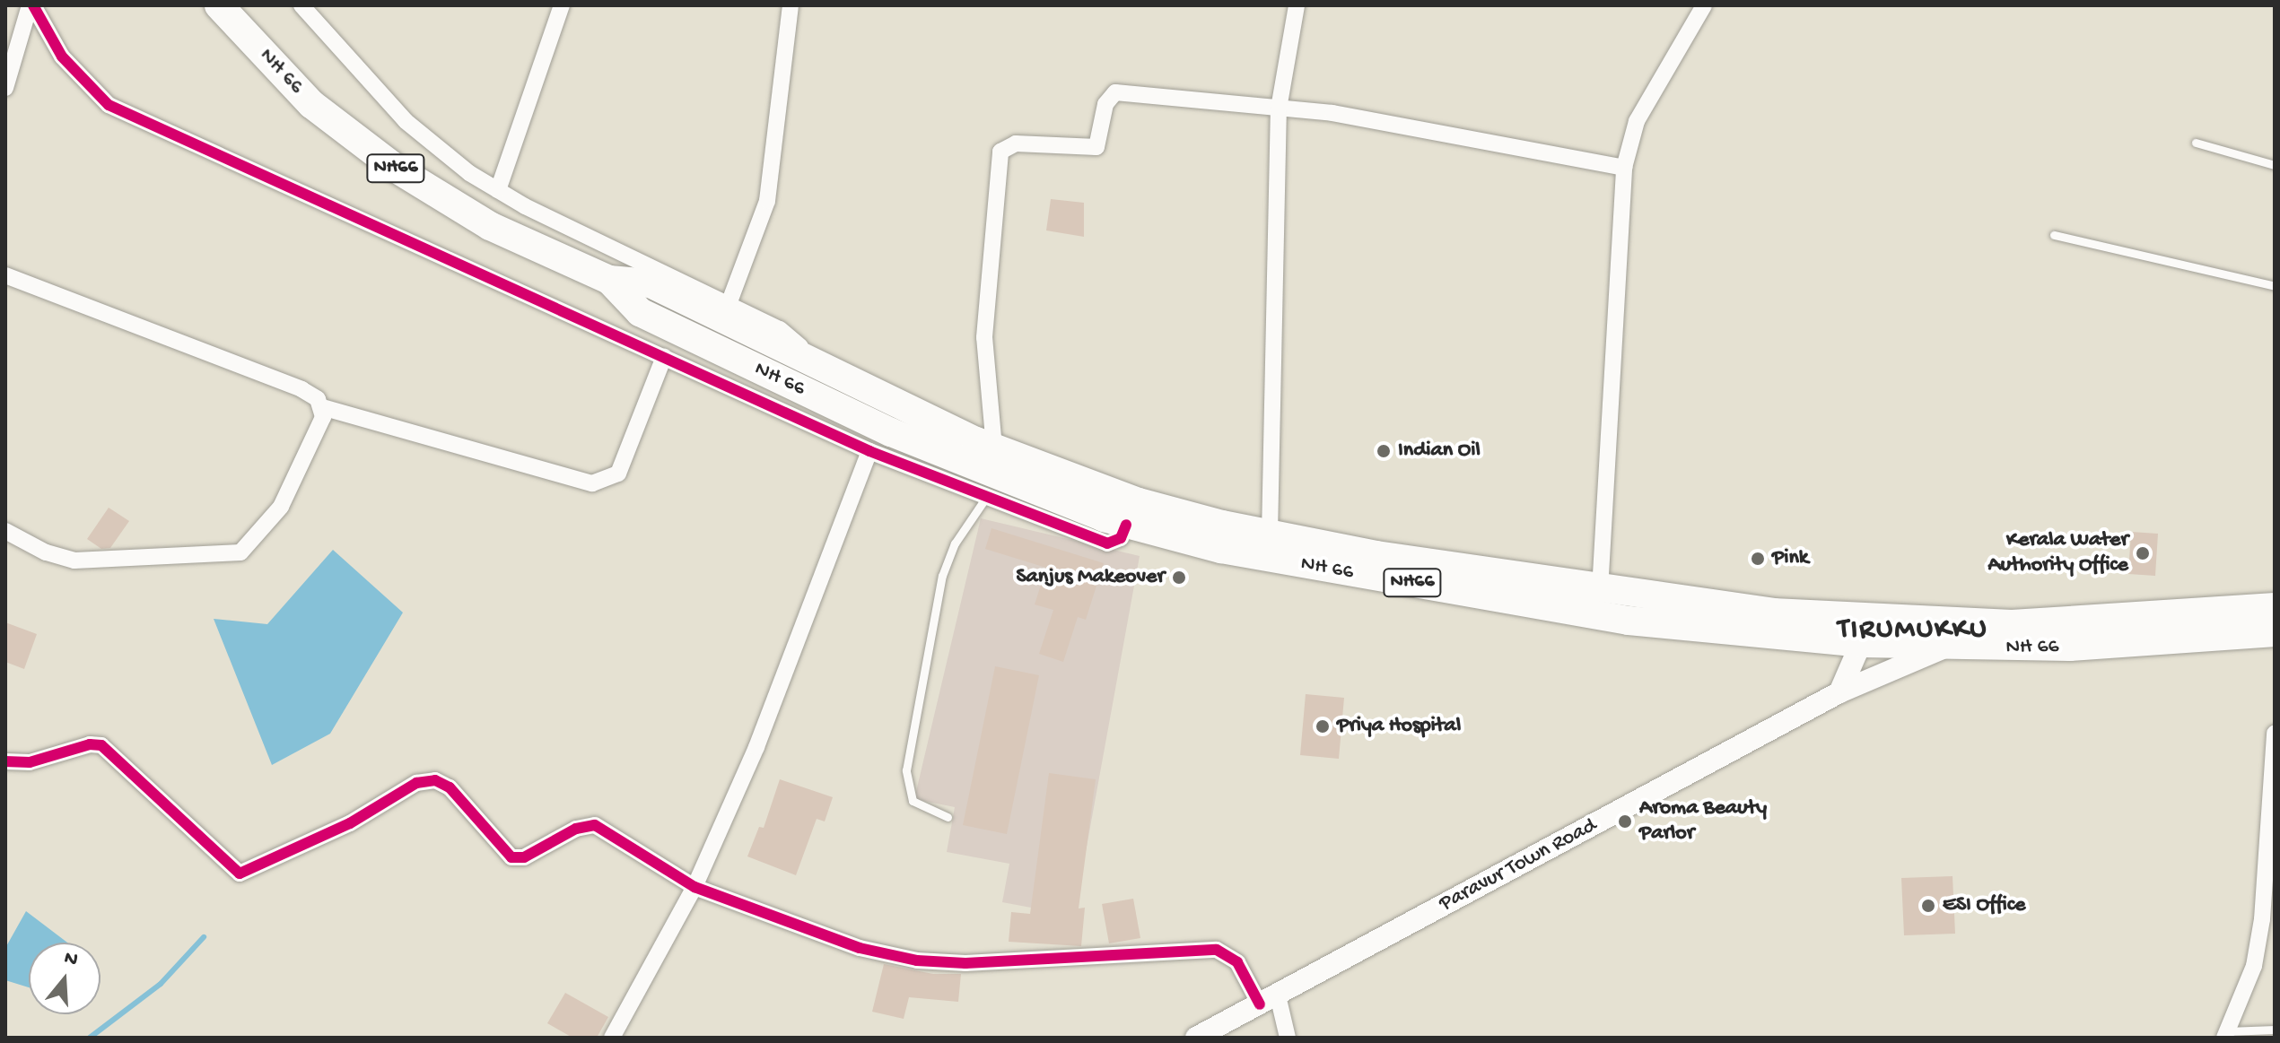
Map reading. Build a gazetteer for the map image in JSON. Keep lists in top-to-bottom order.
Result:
{
  "streets": {
    "highway": ["NH 66", "NH66"],
    "main road": ["Paravur Town Road"]
  },
  "crossings": [
    ["NH 66", "Paravur Town Road"]
  ],
  "districts": ["TIRUMUKKU"],
  "places": [
    "Indian Oil",
    "Kerala Water Authority Office",
    "Pink",
    "Sanjus Makeover",
    "Priya Hospital",
    "Aroma Beauty Parlor",
    "ESI Office"
  ],
  "north": "top"
}
